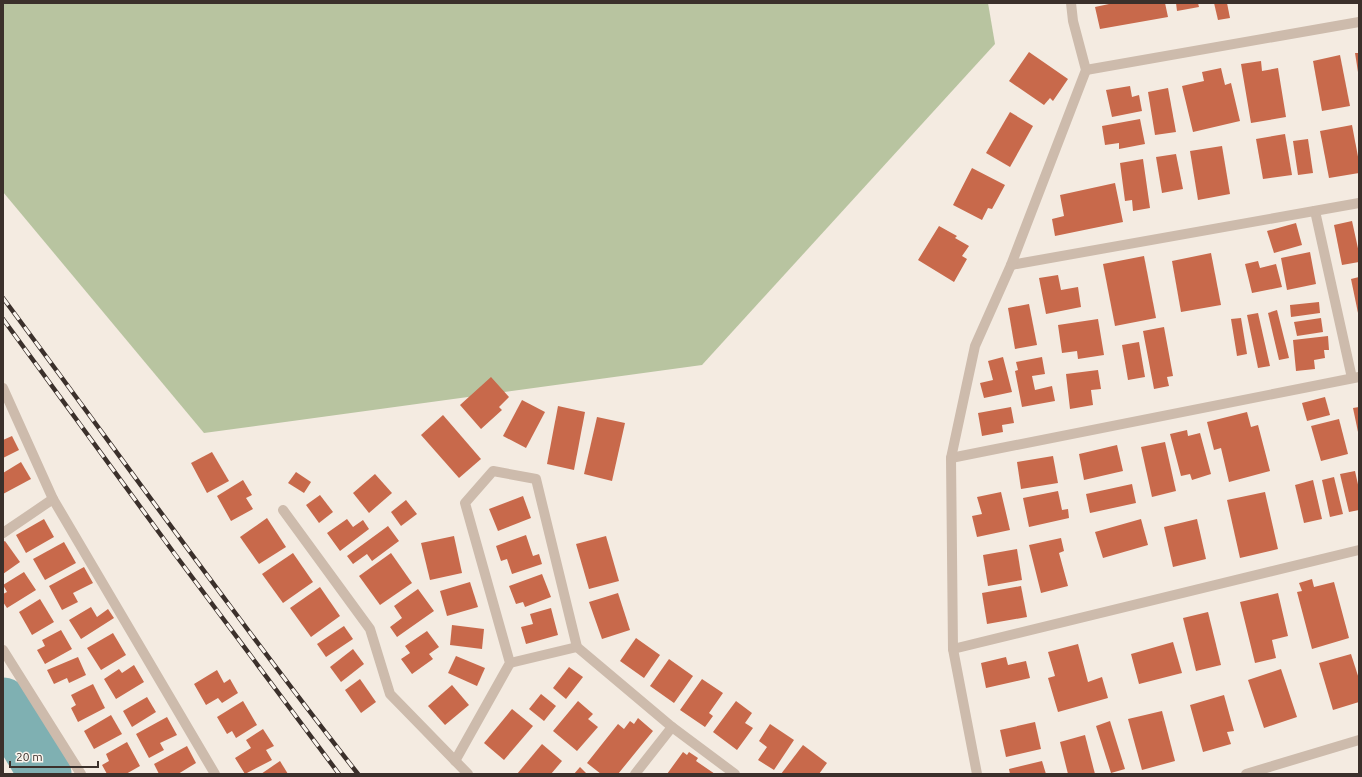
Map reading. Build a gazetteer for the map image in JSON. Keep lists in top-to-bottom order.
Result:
{
  "scale_bar": "20 m"
}
